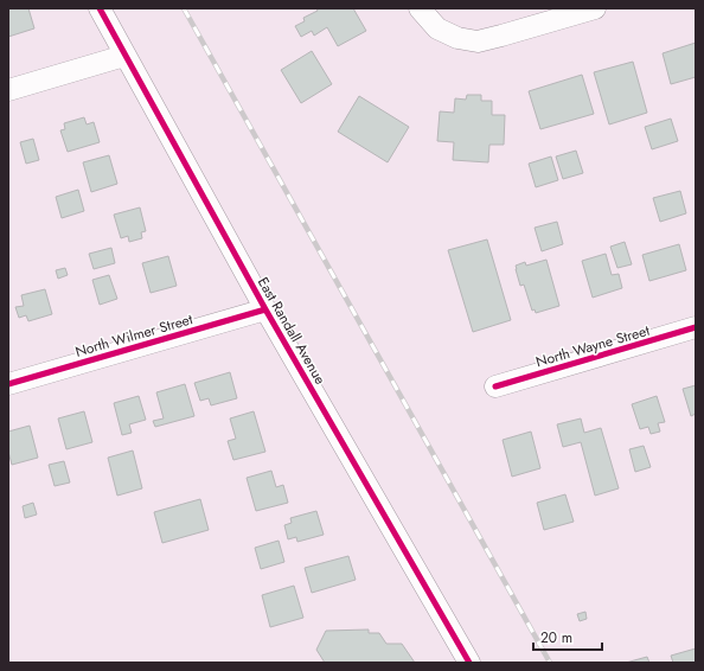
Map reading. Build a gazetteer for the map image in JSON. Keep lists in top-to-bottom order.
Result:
{
  "streets": {
    "street": ["East Randall Avenue", "North Wilmer Street", "North Wayne Street"]
  },
  "crossings": [
    ["East Randall Avenue", "North Wilmer Street"]
  ],
  "scale_bar": "20 m"
}
